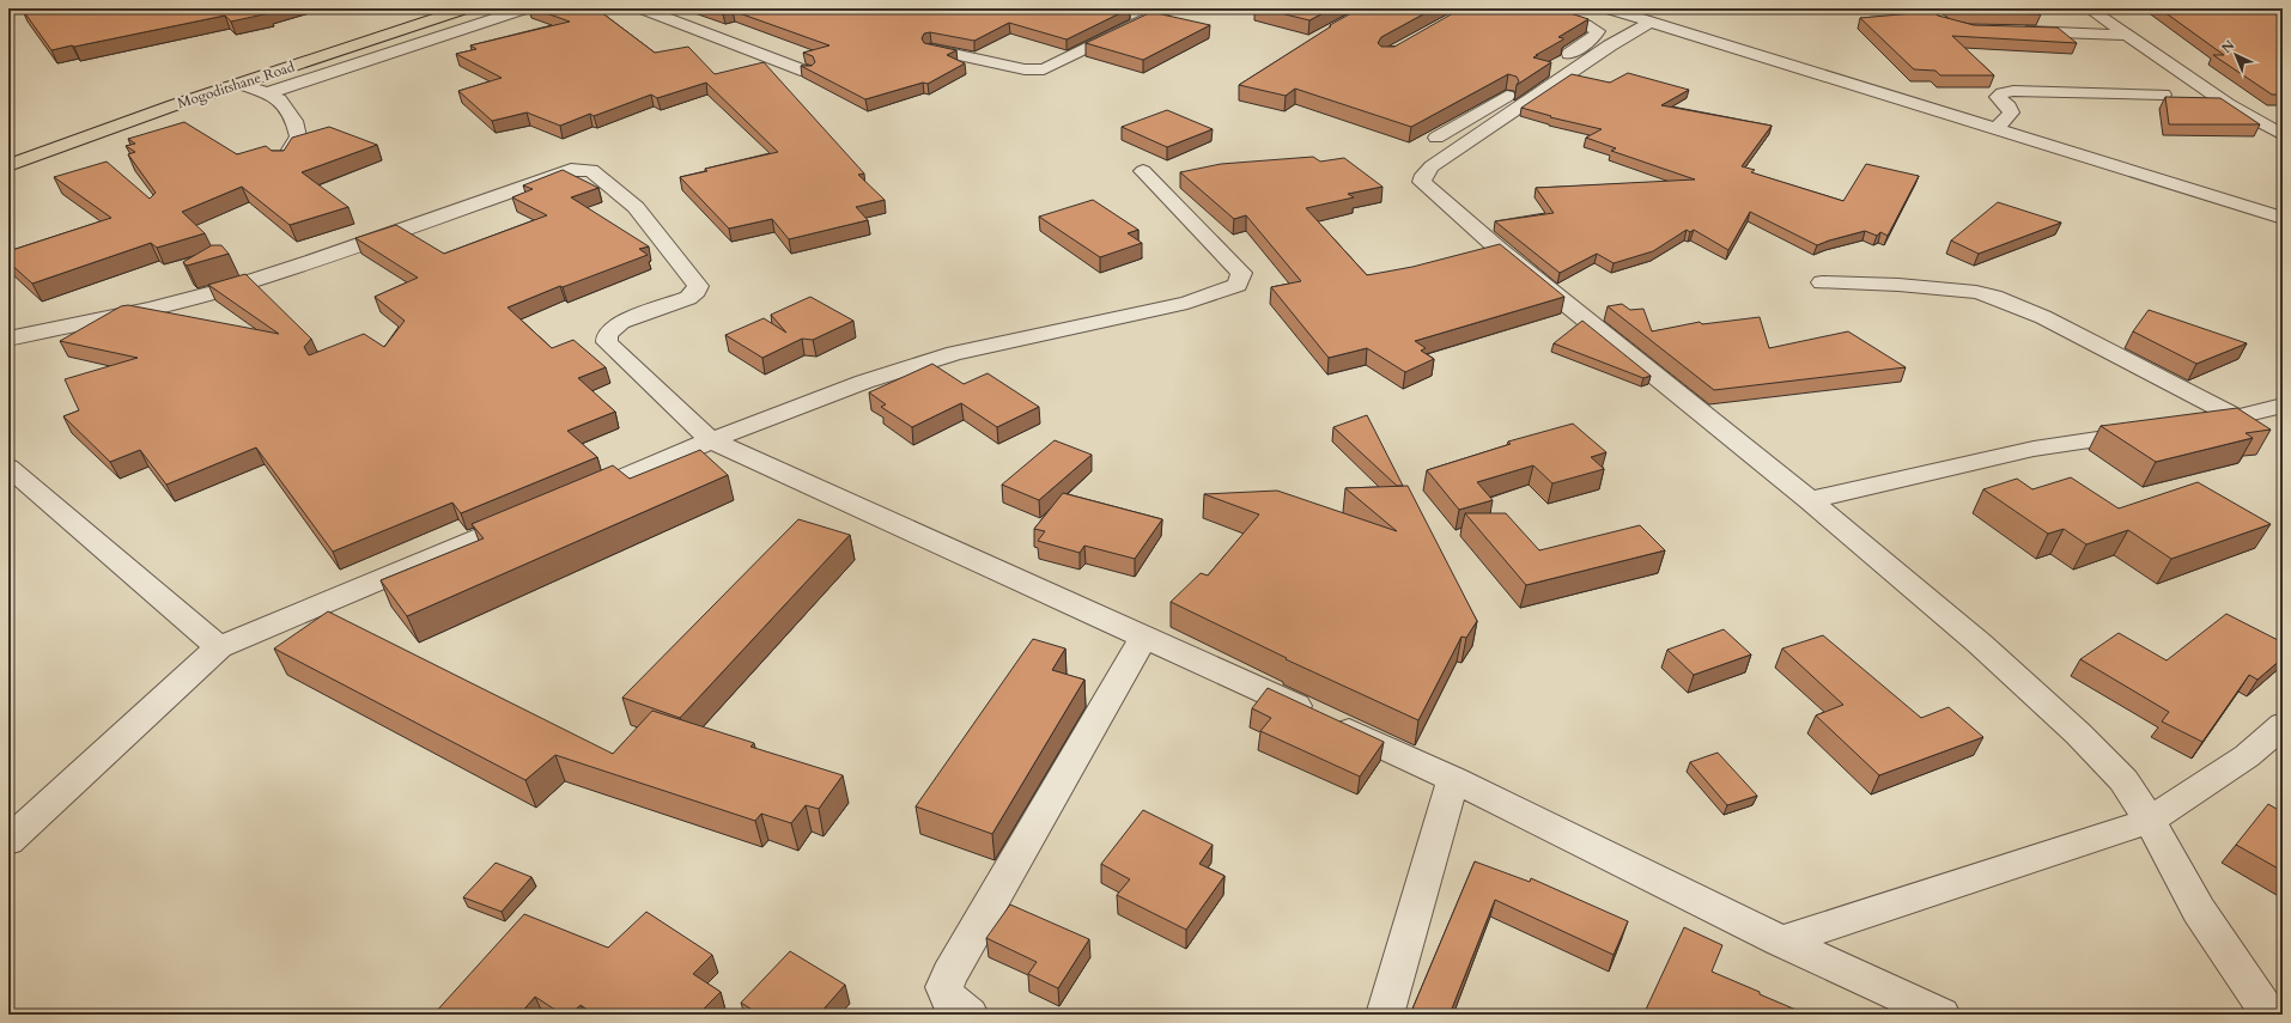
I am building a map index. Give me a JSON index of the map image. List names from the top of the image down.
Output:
{
  "streets": {
    "main road": ["Mogoditshane Road"]
  },
  "north": "top left"
}
